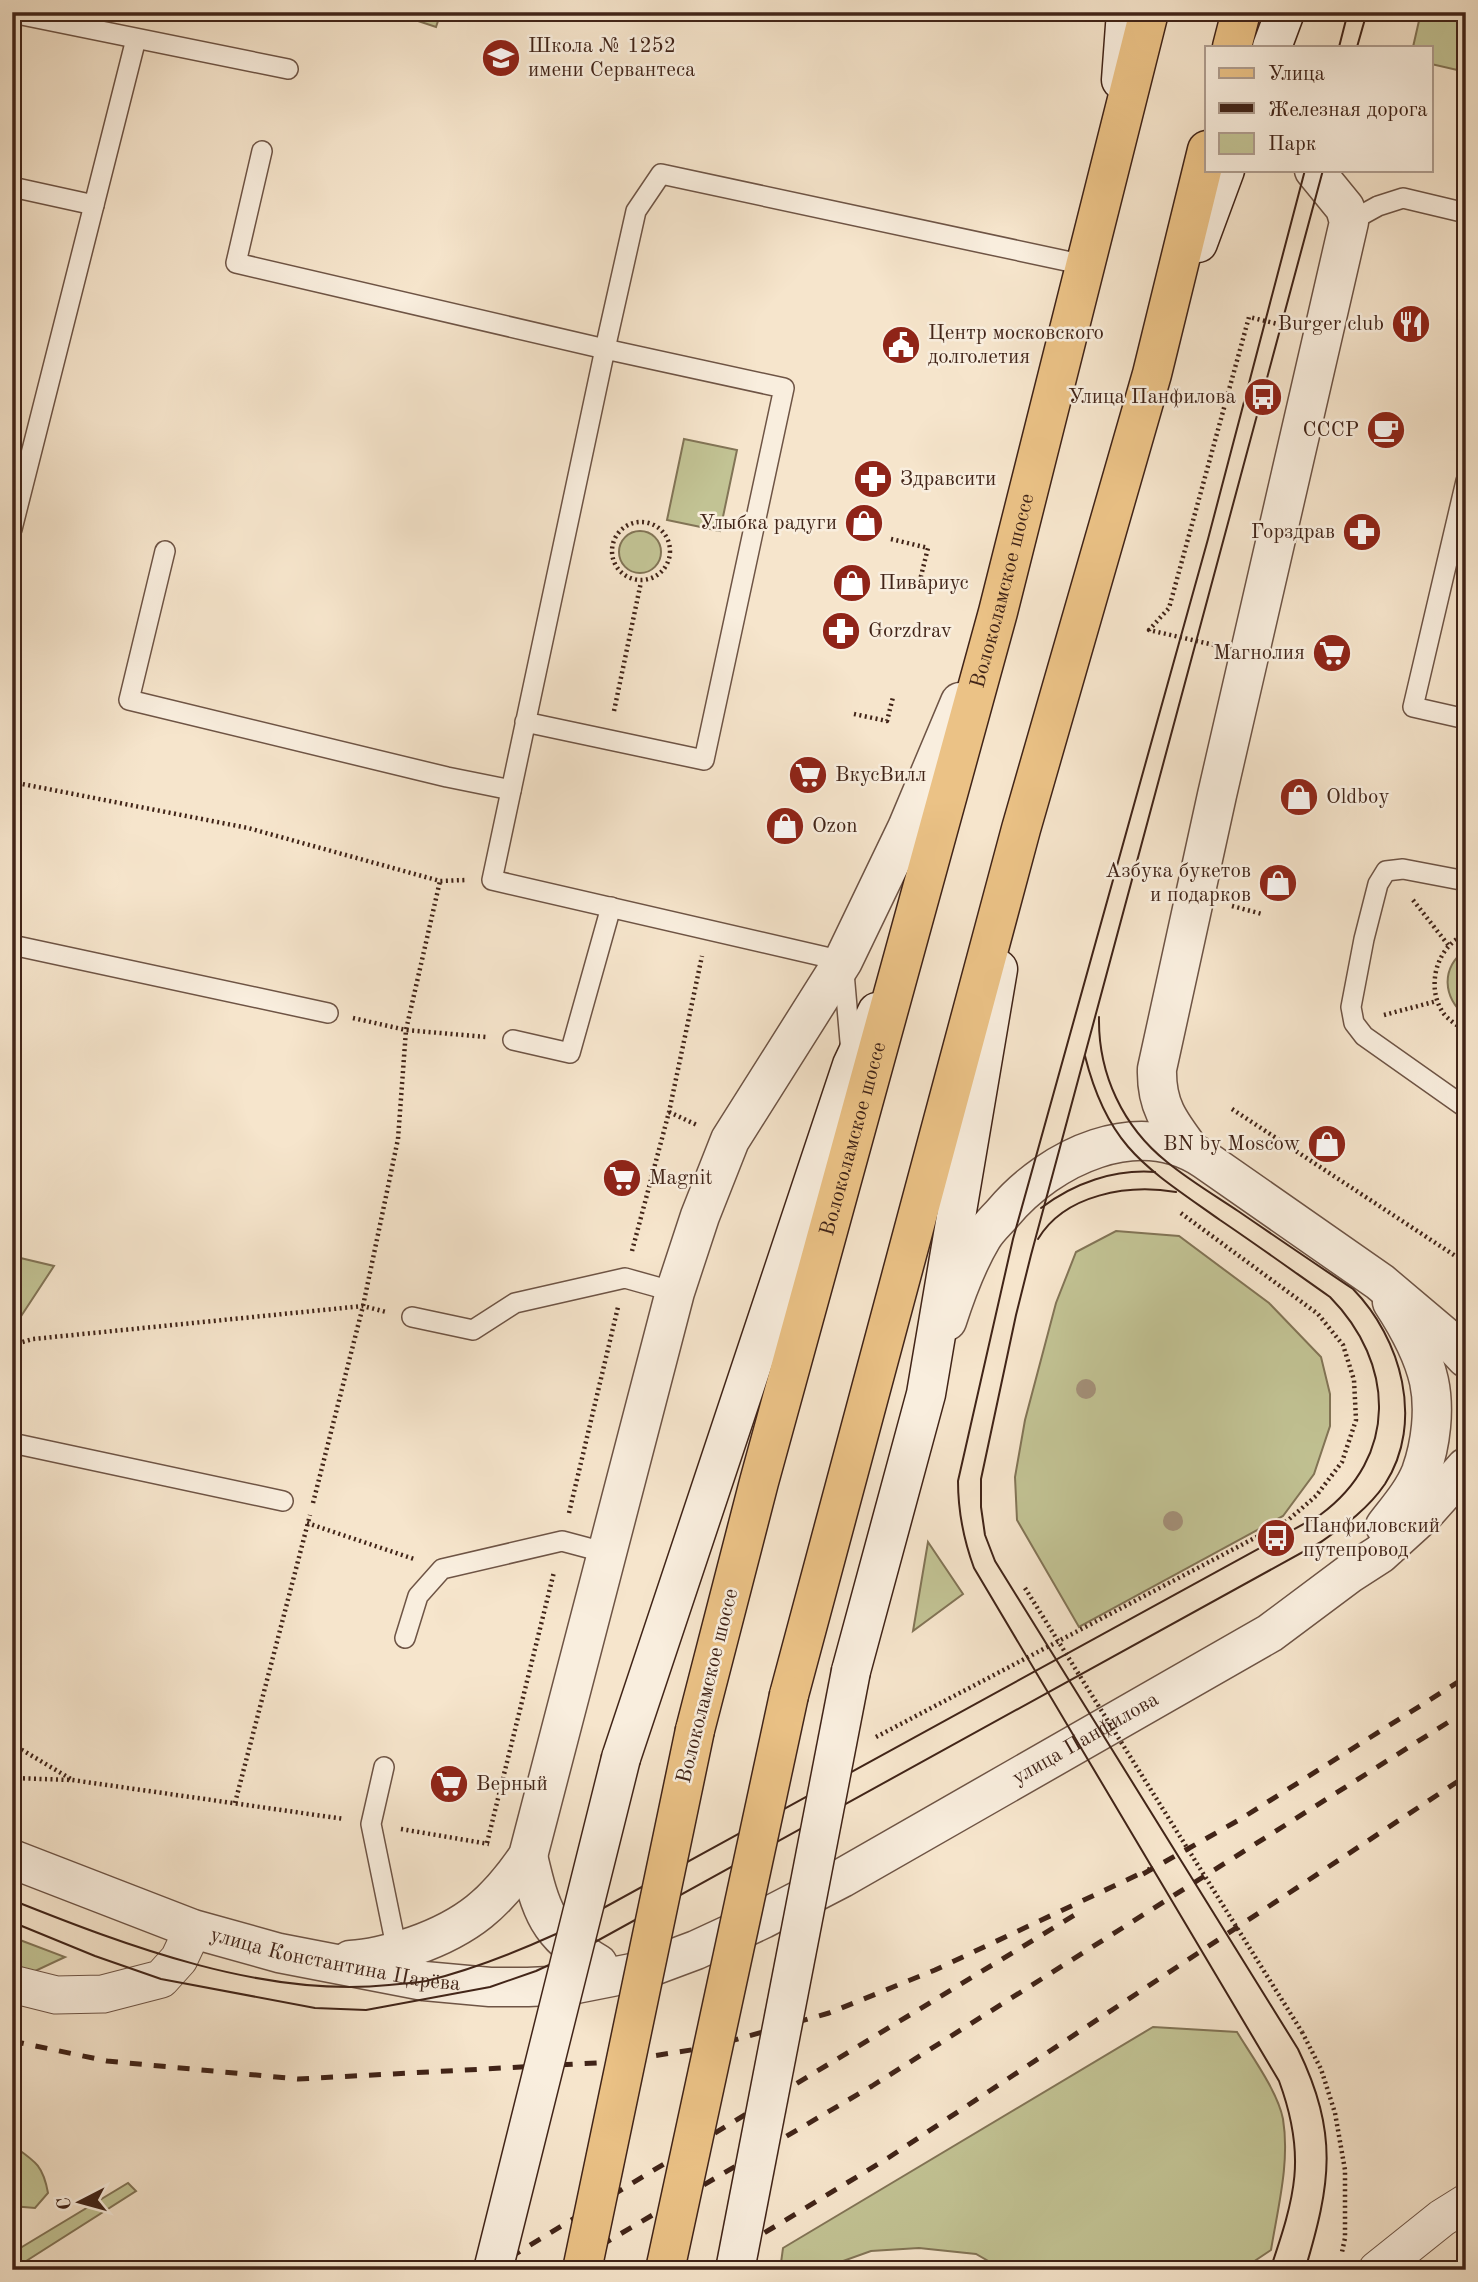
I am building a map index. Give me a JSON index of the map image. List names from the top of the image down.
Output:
{
  "streets": {
    "main road": ["Волоколамское шоссе"],
    "street": ["улица Панфилова", "улица Константина Царёва"]
  },
  "crossings": [
    ["улица Панфилова", "улица Константина Царёва"]
  ],
  "places": {
    "school or university": ["Школа № 1252 имени Сервантеса"],
    "restaurant": ["Burger club"],
    "public building": ["Центр московского долголетия"],
    "bus stop": ["Улица Панфилова", "Панфиловский путепровод"],
    "cafe": ["СССР"],
    "pharmacy": ["Здравсити", "Горздрав", "Gorzdrav"],
    "shop": [
      "Улыбка радуги",
      "Пивариус",
      "Oldboy",
      "Ozon",
      "Азбука букетов и подарков",
      "BN by Moscow"
    ],
    "supermarket": [
      "Магнолия",
      "ВкусВилл",
      "Magnit",
      "Верный"
    ]
  },
  "legend": ["Улица", "Железная дорога", "Парк"],
  "north": "left"
}
